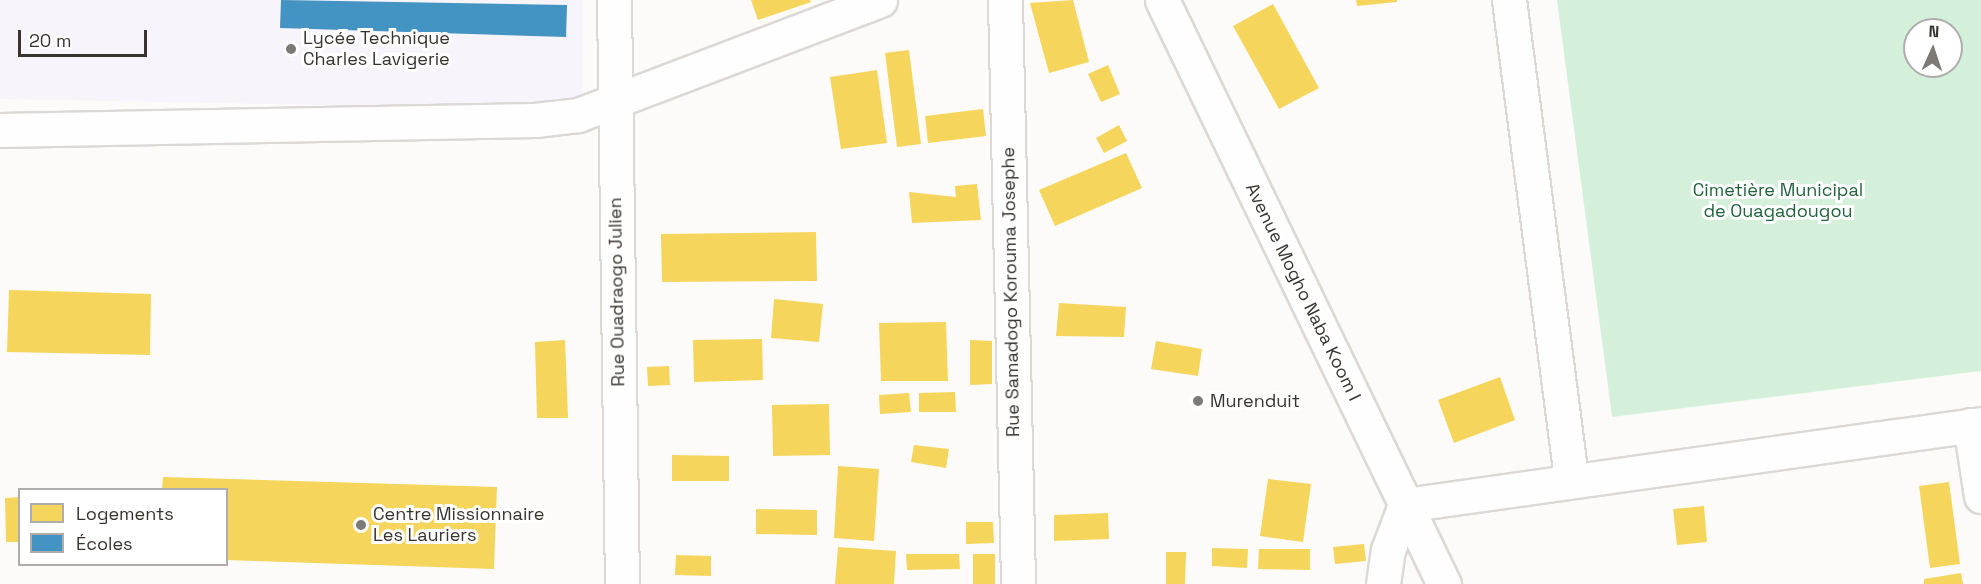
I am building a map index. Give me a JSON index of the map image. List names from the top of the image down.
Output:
{
  "streets": {
    "street": ["Rue Ouadraogo Julien", "Rue Samadogo Korouma Josephe", "Avenue Mogho Naba Koom I"]
  },
  "parks": ["Cimetière Municipal de Ouagadougou"],
  "places": ["Lycée Technique Charles Lavigerie", "Murenduit", "Centre Missionnaire Les Lauriers"],
  "legend": ["Logements", "Écoles"],
  "scale_bar": "20 m",
  "north": "top"
}
